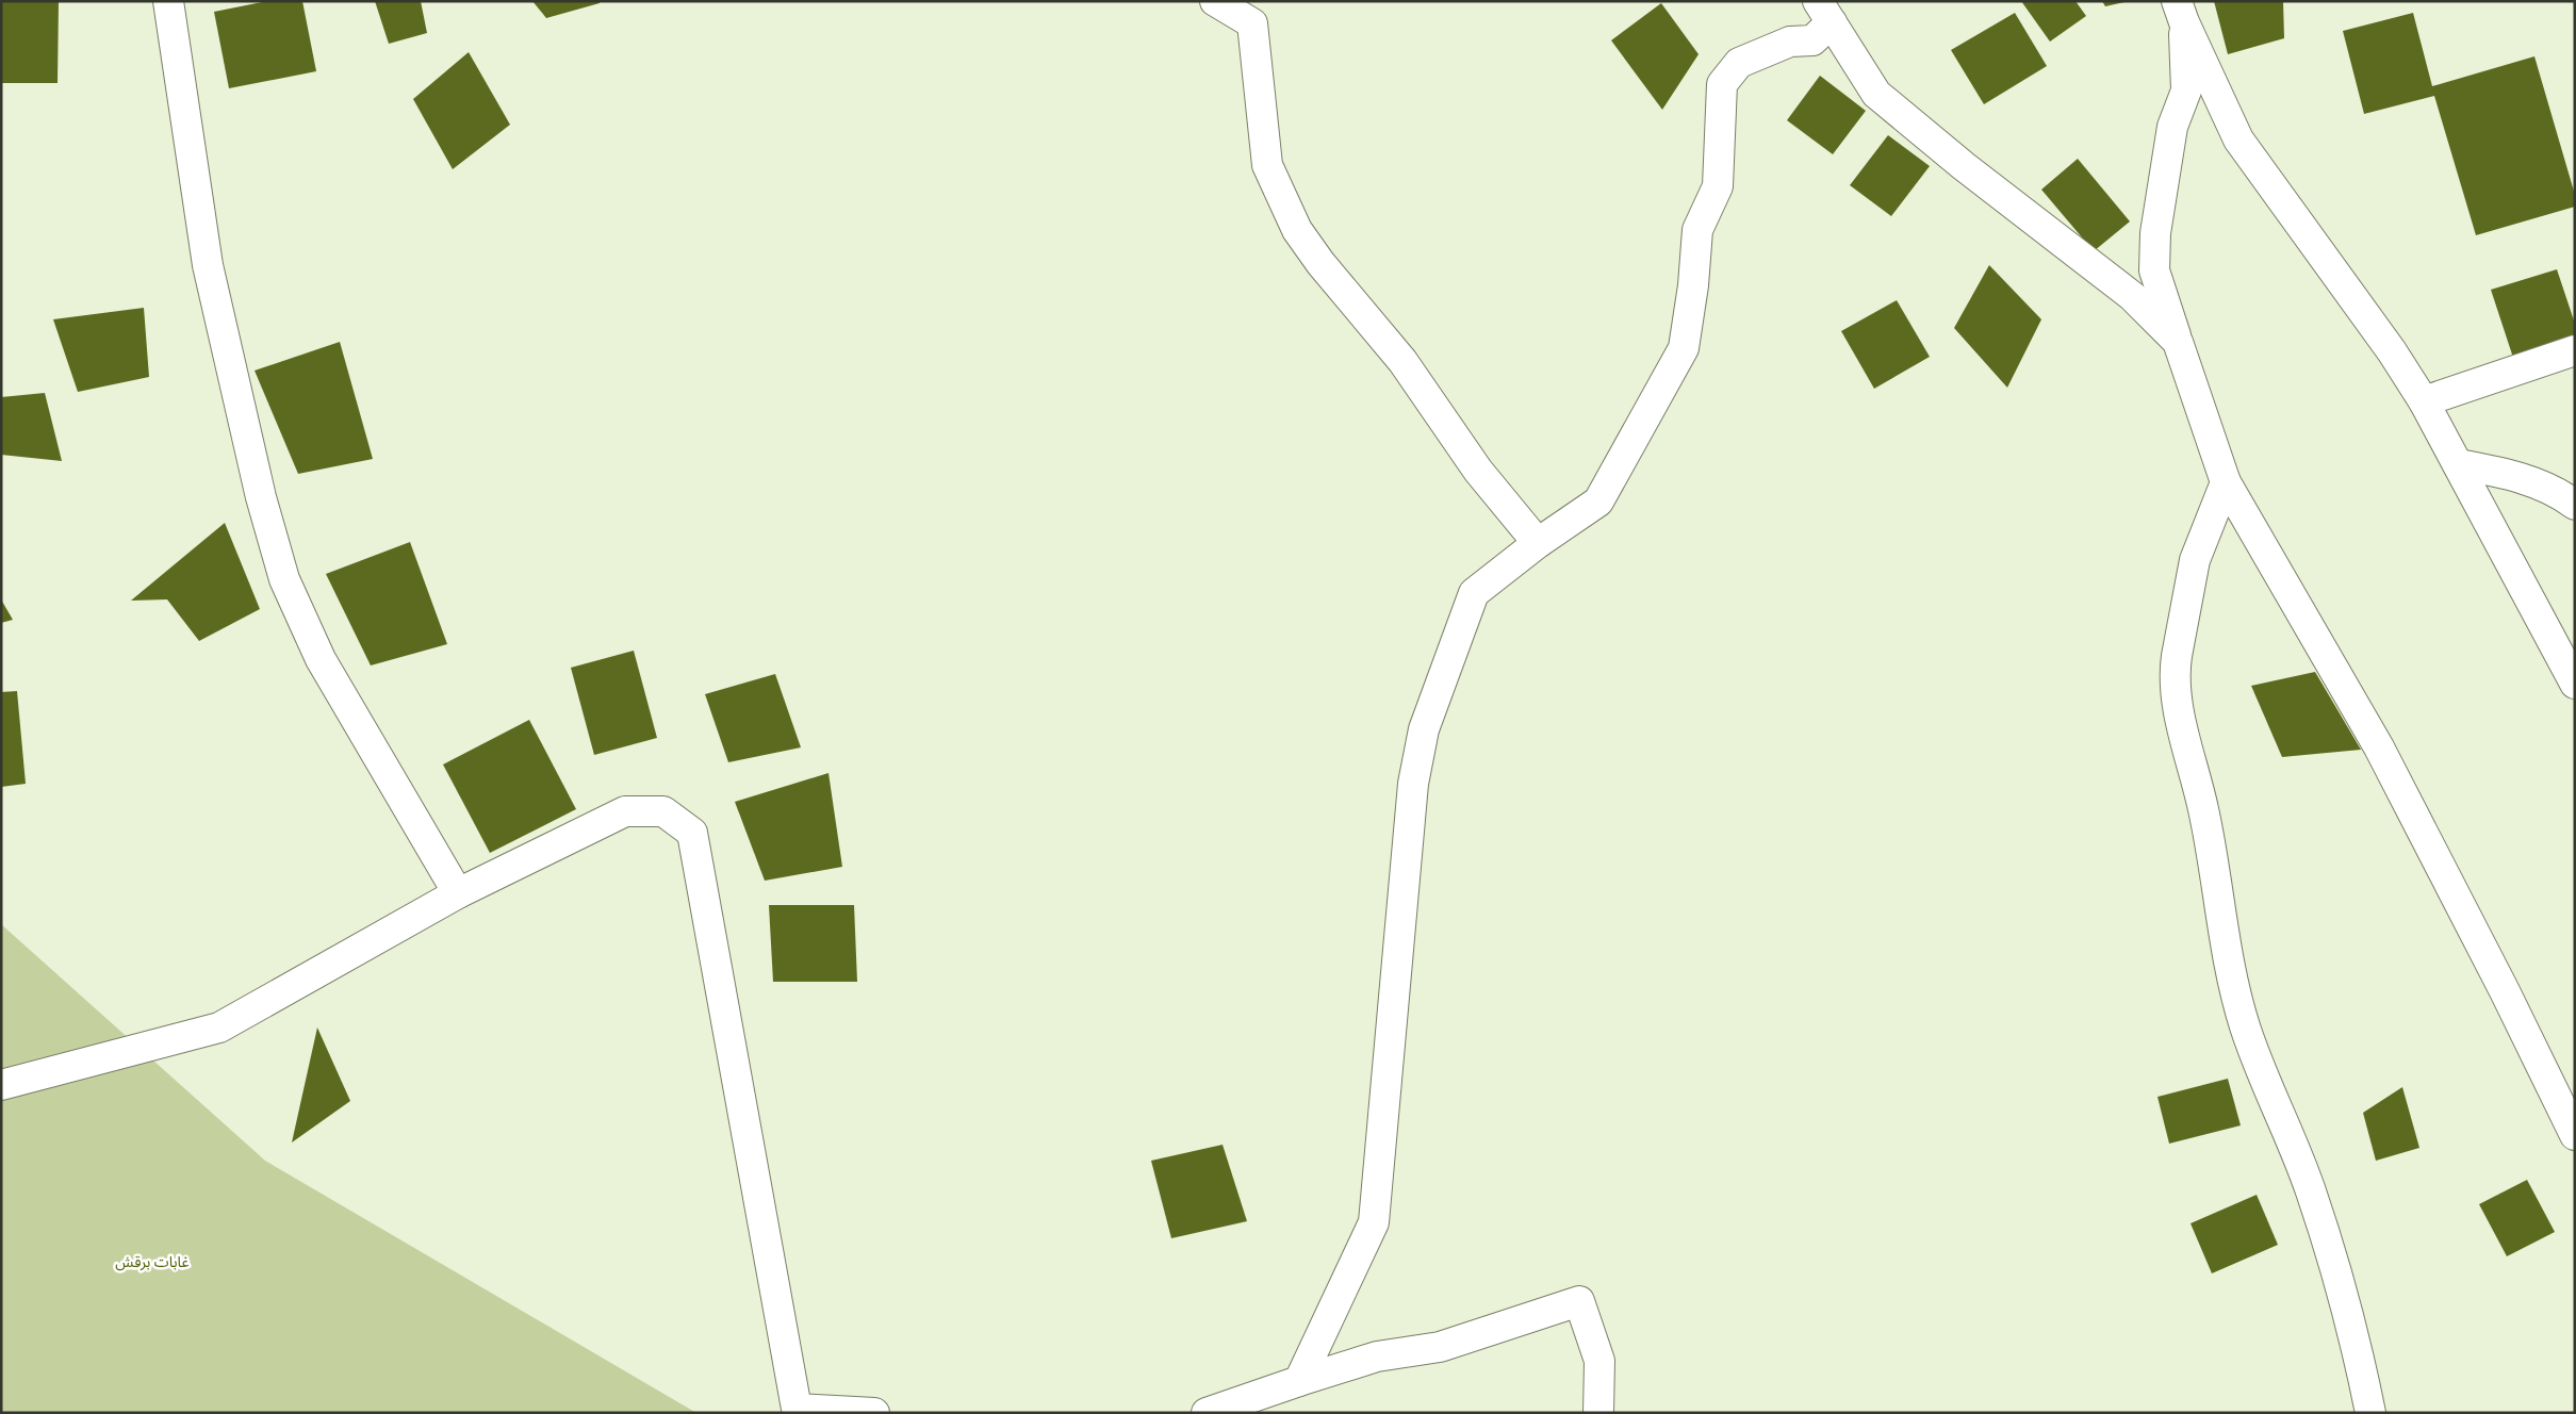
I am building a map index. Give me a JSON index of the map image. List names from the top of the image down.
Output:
{
  "parks": ["غابات برقش"]
}
